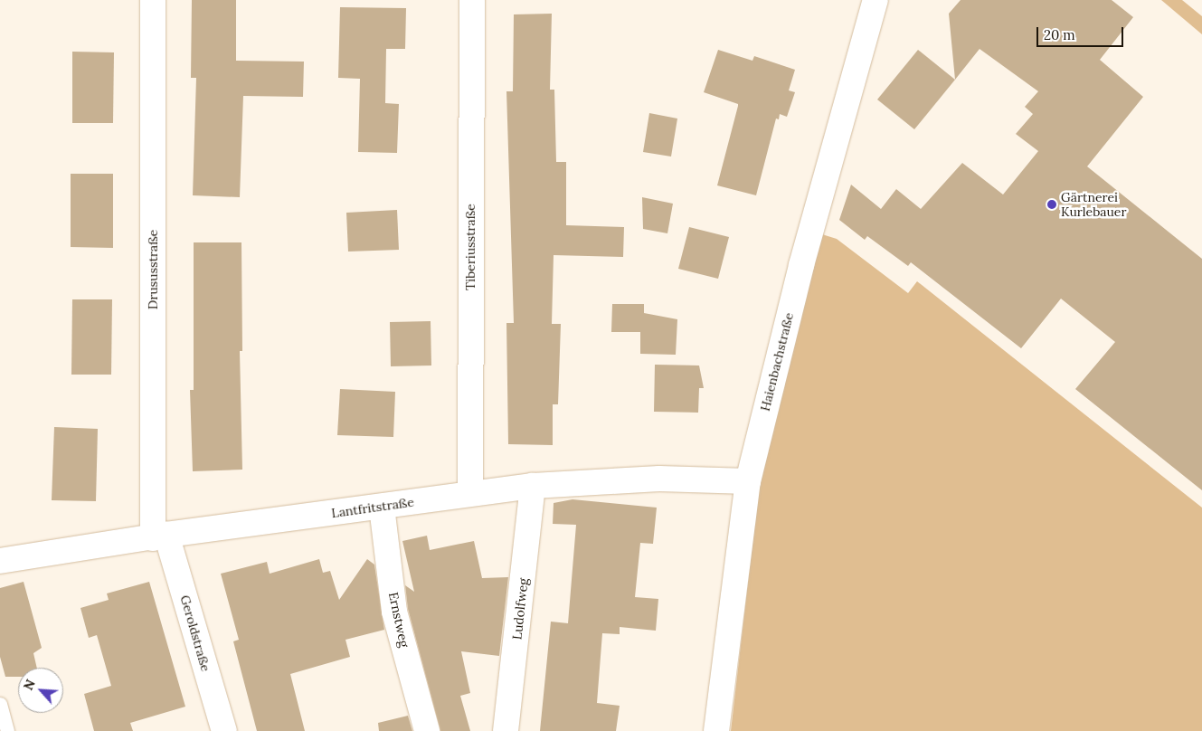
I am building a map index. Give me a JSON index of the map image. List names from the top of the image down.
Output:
{
  "streets": {
    "street": [
      "Tiberiusstraße",
      "Drususstraße",
      "Haienbachstraße",
      "Lantfritstraße",
      "Ludolfweg",
      "Ernstweg",
      "Geroldstraße"
    ]
  },
  "crossings": [
    ["Tiberiusstraße", "Lantfritstraße"],
    ["Drususstraße", "Lantfritstraße"],
    ["Drususstraße", "Geroldstraße"],
    ["Haienbachstraße", "Lantfritstraße"],
    ["Lantfritstraße", "Ludolfweg"],
    ["Lantfritstraße", "Ernstweg"],
    ["Lantfritstraße", "Geroldstraße"]
  ],
  "places": ["Gärtnerei Kurlebauer"],
  "scale_bar": "20 m",
  "north": "top left"
}
